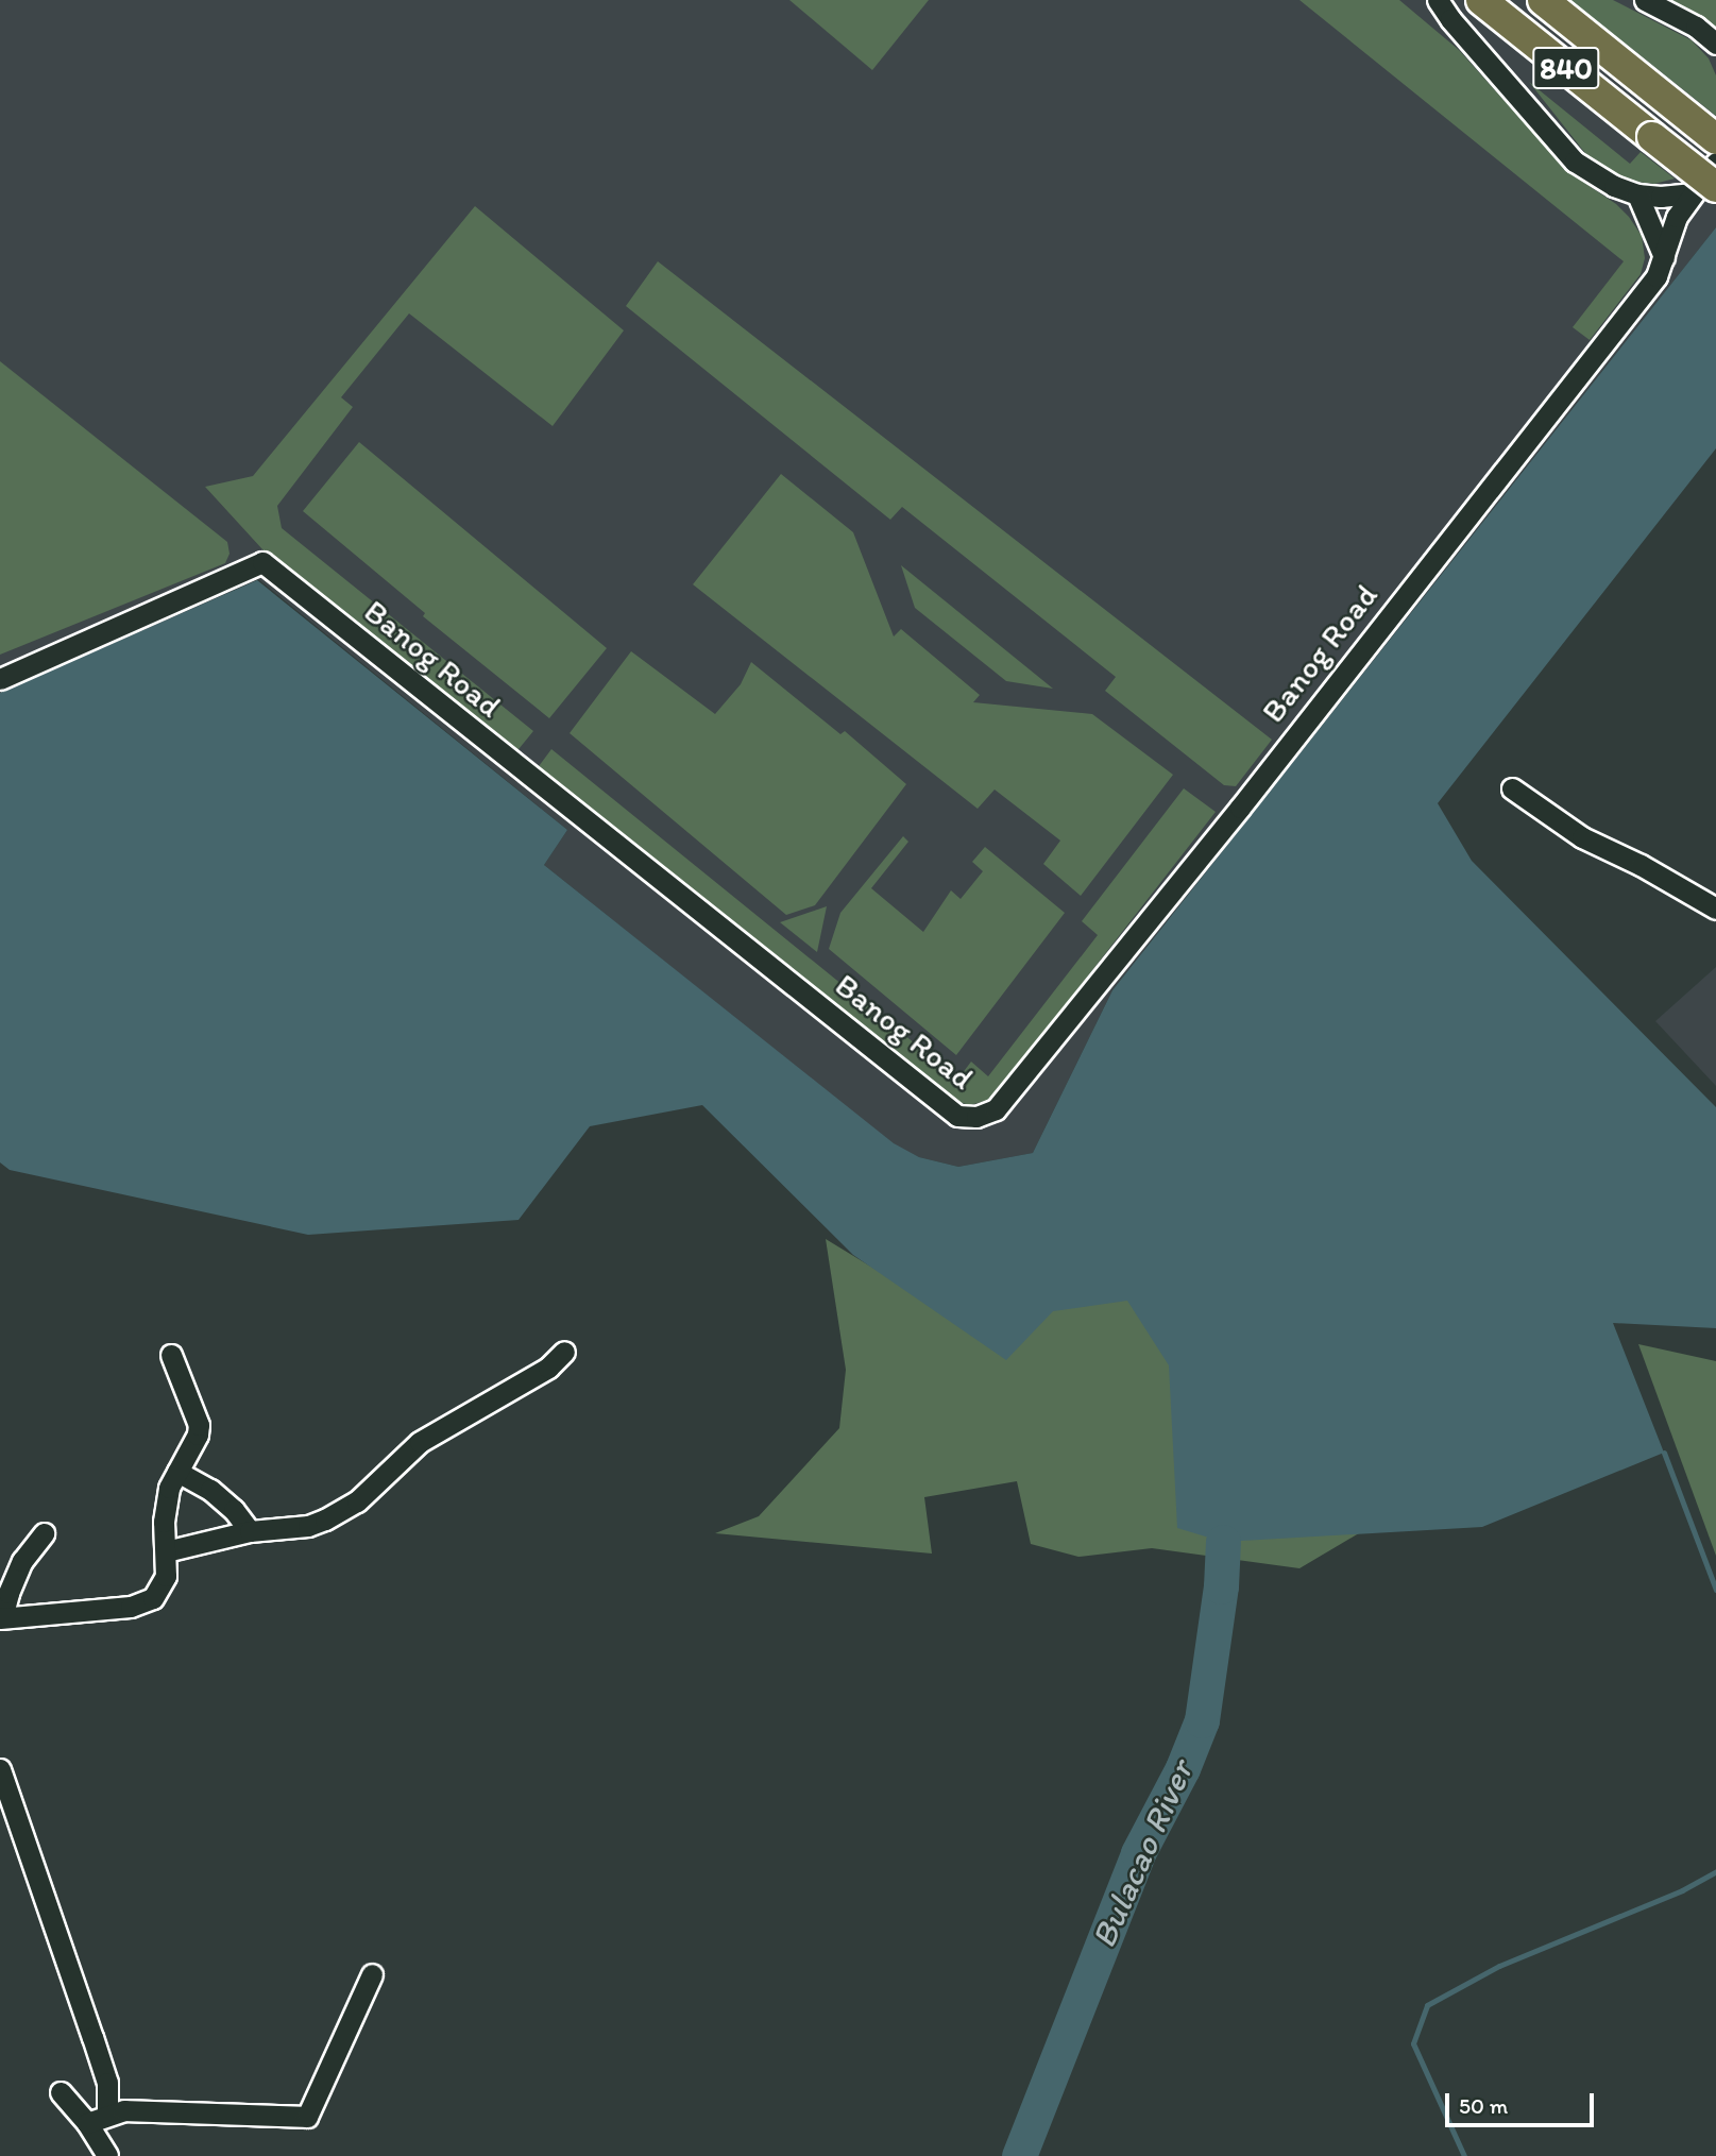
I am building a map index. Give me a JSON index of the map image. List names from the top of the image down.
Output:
{
  "streets": {
    "highway": ["840"],
    "street": ["Banog Road"]
  },
  "crossings": [
    ["840", "Banog Road"]
  ],
  "water": ["Bulacao River"],
  "scale_bar": "50 m"
}
